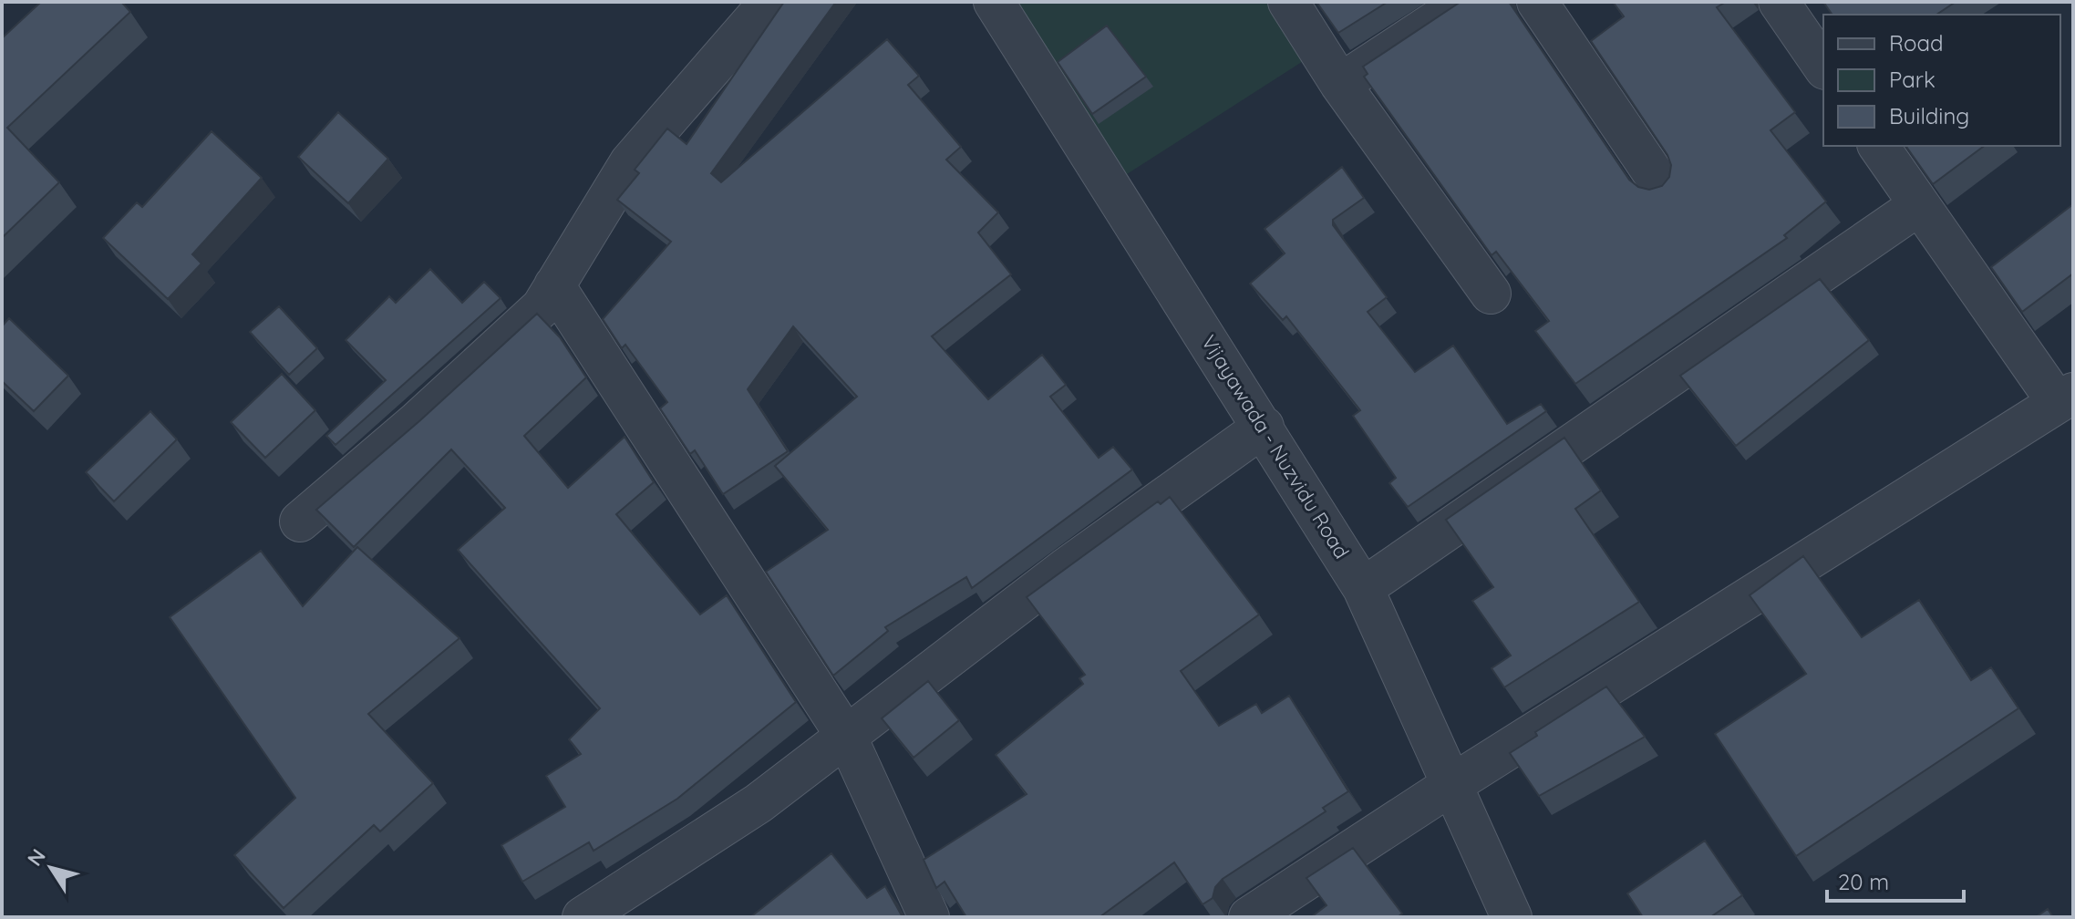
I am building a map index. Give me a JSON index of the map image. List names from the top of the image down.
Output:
{
  "streets": {
    "street": ["Vijayawada - Nuzvidu Road"]
  },
  "legend": ["Road", "Park", "Building"],
  "scale_bar": "20 m",
  "north": "top left"
}
